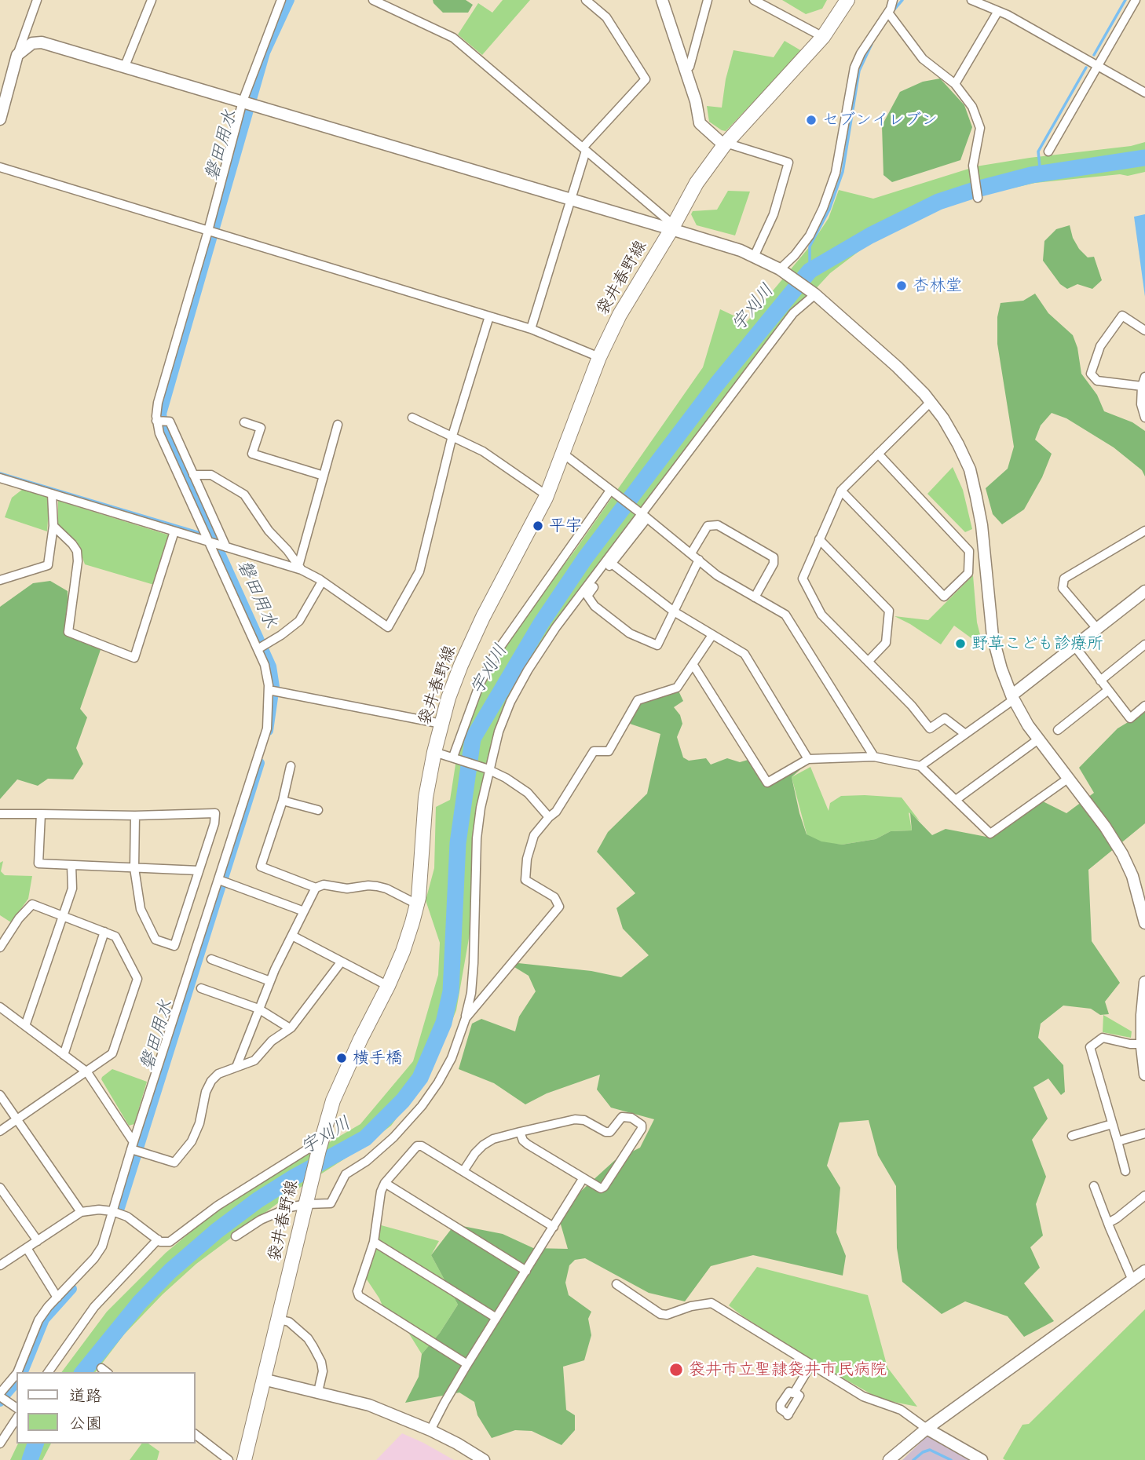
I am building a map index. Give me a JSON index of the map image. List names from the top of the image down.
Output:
{
  "streets": {
    "main road": ["袋井春野線"]
  },
  "water": ["磐田用水", "宇刈川"],
  "places": [
    "セブンイレブン",
    "杏林堂",
    "平宇",
    "野草こども診療所",
    "横手橋",
    "袋井市立聖隷袋井市民病院"
  ],
  "legend": ["道路", "公園"]
}
